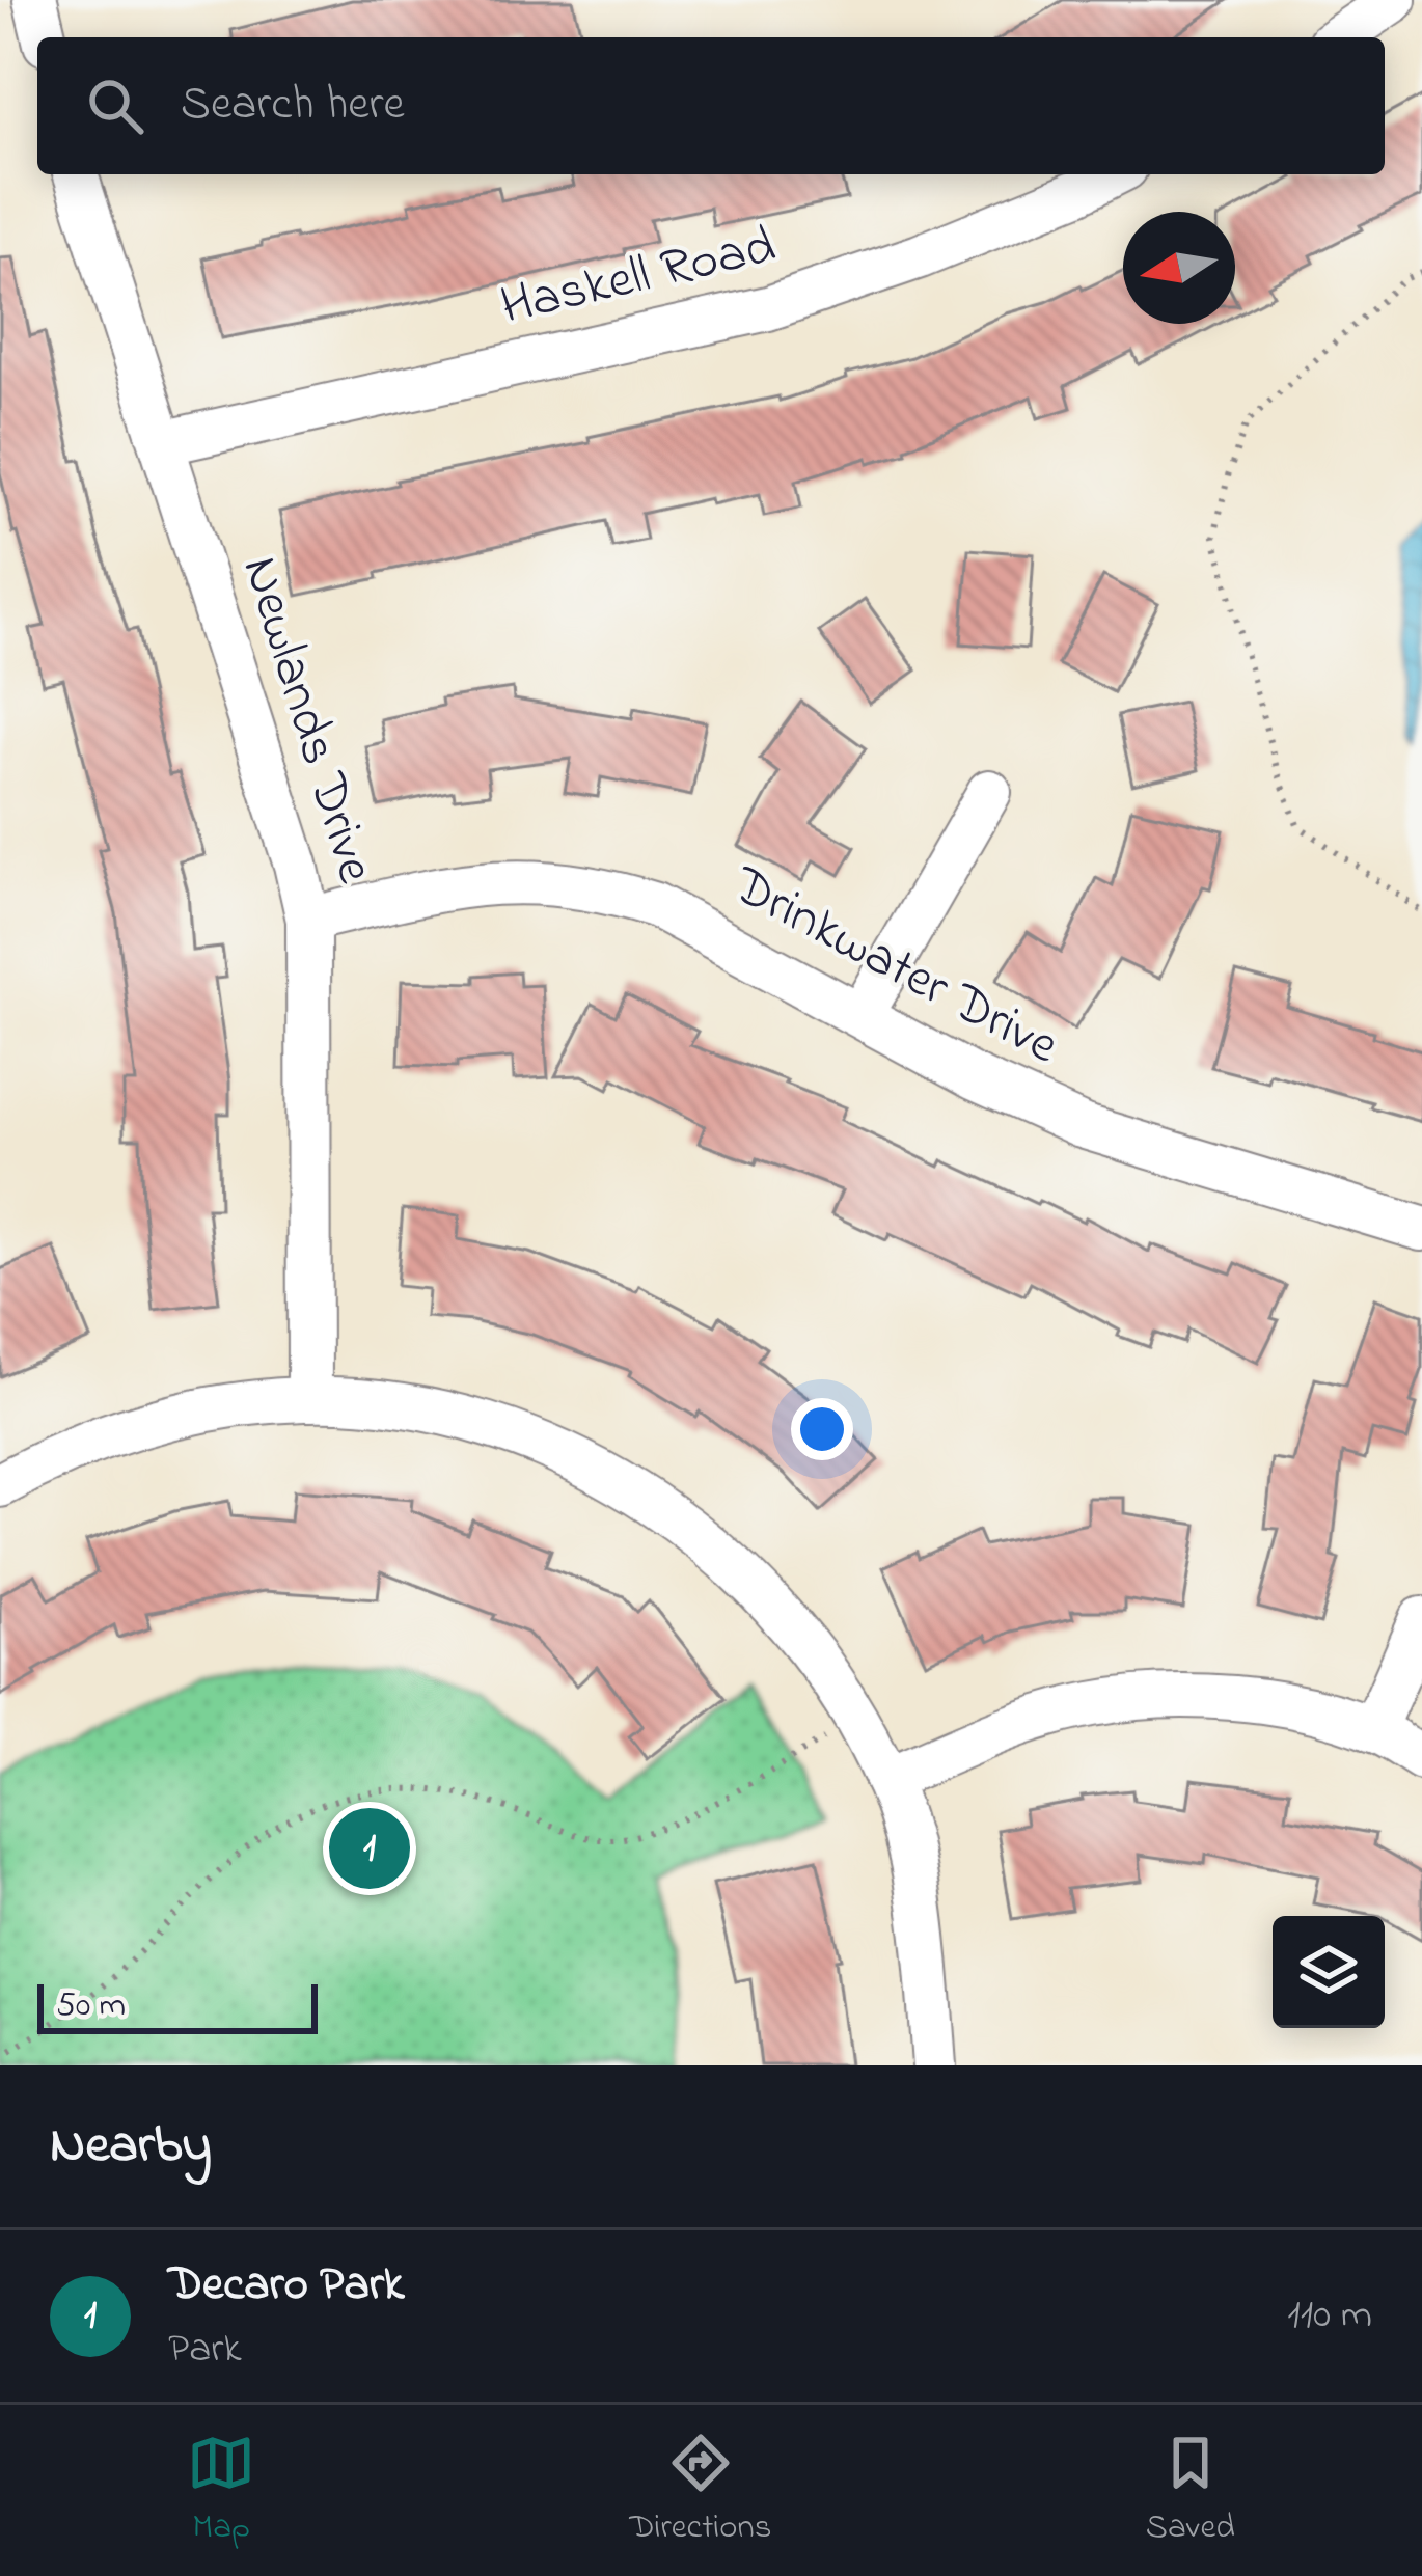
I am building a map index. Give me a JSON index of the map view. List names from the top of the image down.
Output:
{
  "streets": {
    "street": ["Haskell Road", "Newlands Drive", "Drinkwater Drive"]
  },
  "crossings": [
    ["Haskell Road", "Newlands Drive"],
    ["Newlands Drive", "Drinkwater Drive"]
  ],
  "scale_bar": "50 m",
  "north": "left",
  "page": {
    "search": "Search here",
    "pins": "1",
    "scale": "50 m",
    "heading": "Nearby",
    "list": [
      {
        "mark": "1",
        "name": "Decaro Park",
        "note": "Park",
        "value": "110 m"
      }
    ],
    "nav": ["Map", "Directions", "Saved"]
  }
}
